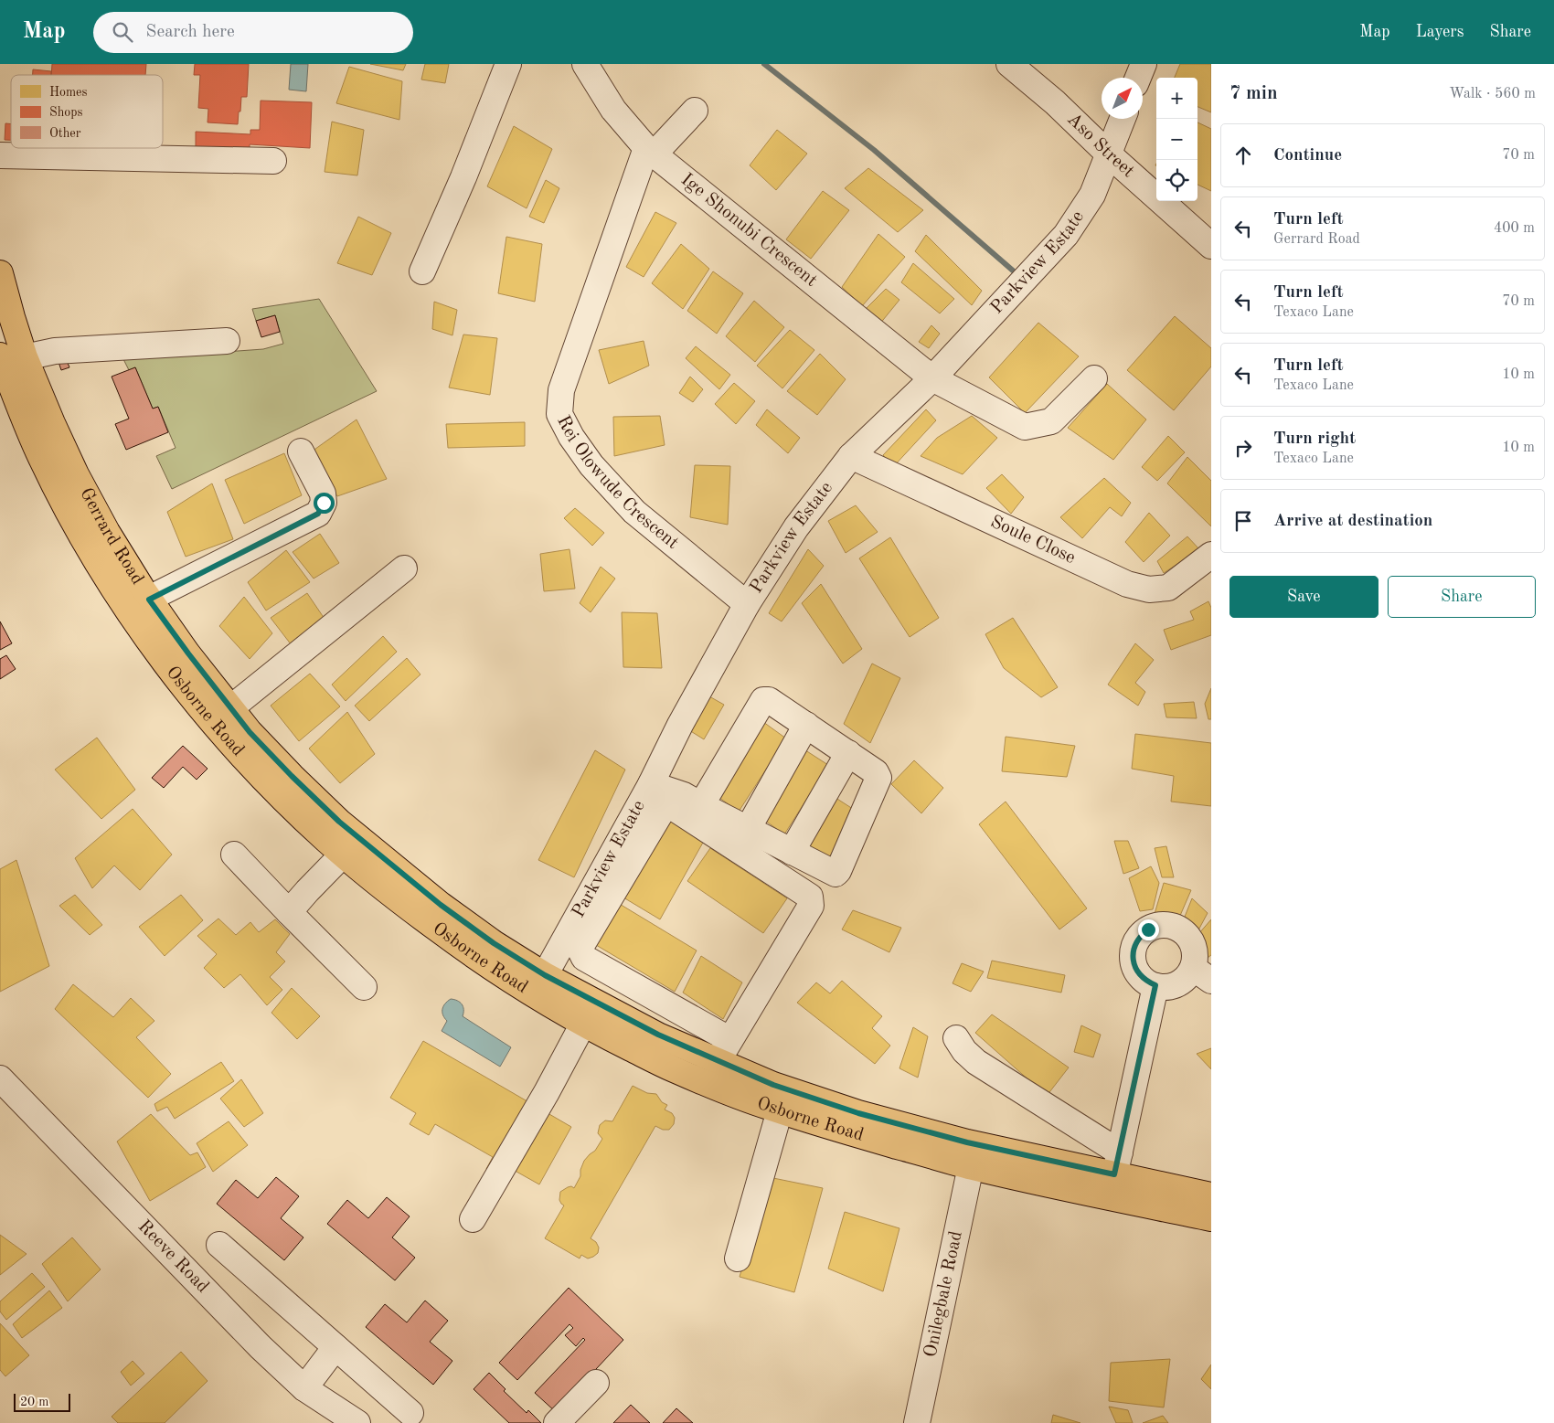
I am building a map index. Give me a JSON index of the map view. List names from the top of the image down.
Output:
{
  "streets": {
    "main road": ["Gerrard Road", "Osborne Road"],
    "street": [
      "Aso Street",
      "Ige Shonubi Crescent",
      "Parkview Estate",
      "Rei Olowude Crescent",
      "Soule Close",
      "Reeve Road",
      "Onilegbale Road"
    ]
  },
  "crossings": [
    ["Aso Street", "Parkview Estate"],
    ["Ige Shonubi Crescent", "Parkview Estate"],
    ["Ige Shonubi Crescent", "Rei Olowude Crescent"],
    ["Parkview Estate", "Rei Olowude Crescent"],
    ["Parkview Estate", "Gerrard Road"],
    ["Parkview Estate", "Soule Close"],
    ["Osborne Road", "Onilegbale Road"]
  ],
  "legend": ["Homes", "Shops", "Other"],
  "scale_bar": "20 m",
  "north": "top right",
  "page": {
    "header": "Map",
    "search": "Search here",
    "nav": ["Map", "Layers", "Share"],
    "heading": ["7 min", "Walk · 560 m"],
    "map_buttons": ["+", "−"],
    "list": [
      ["Continue", "70 m"],
      ["Turn left", "Gerrard Road", "400 m"],
      ["Turn left", "Texaco Lane", "70 m"],
      ["Turn left", "Texaco Lane", "10 m"],
      ["Turn right", "Texaco Lane", "10 m"],
      "Arrive at destination"
    ],
    "buttons": ["Save", "Share"],
    "scale": "20 m"
  }
}
